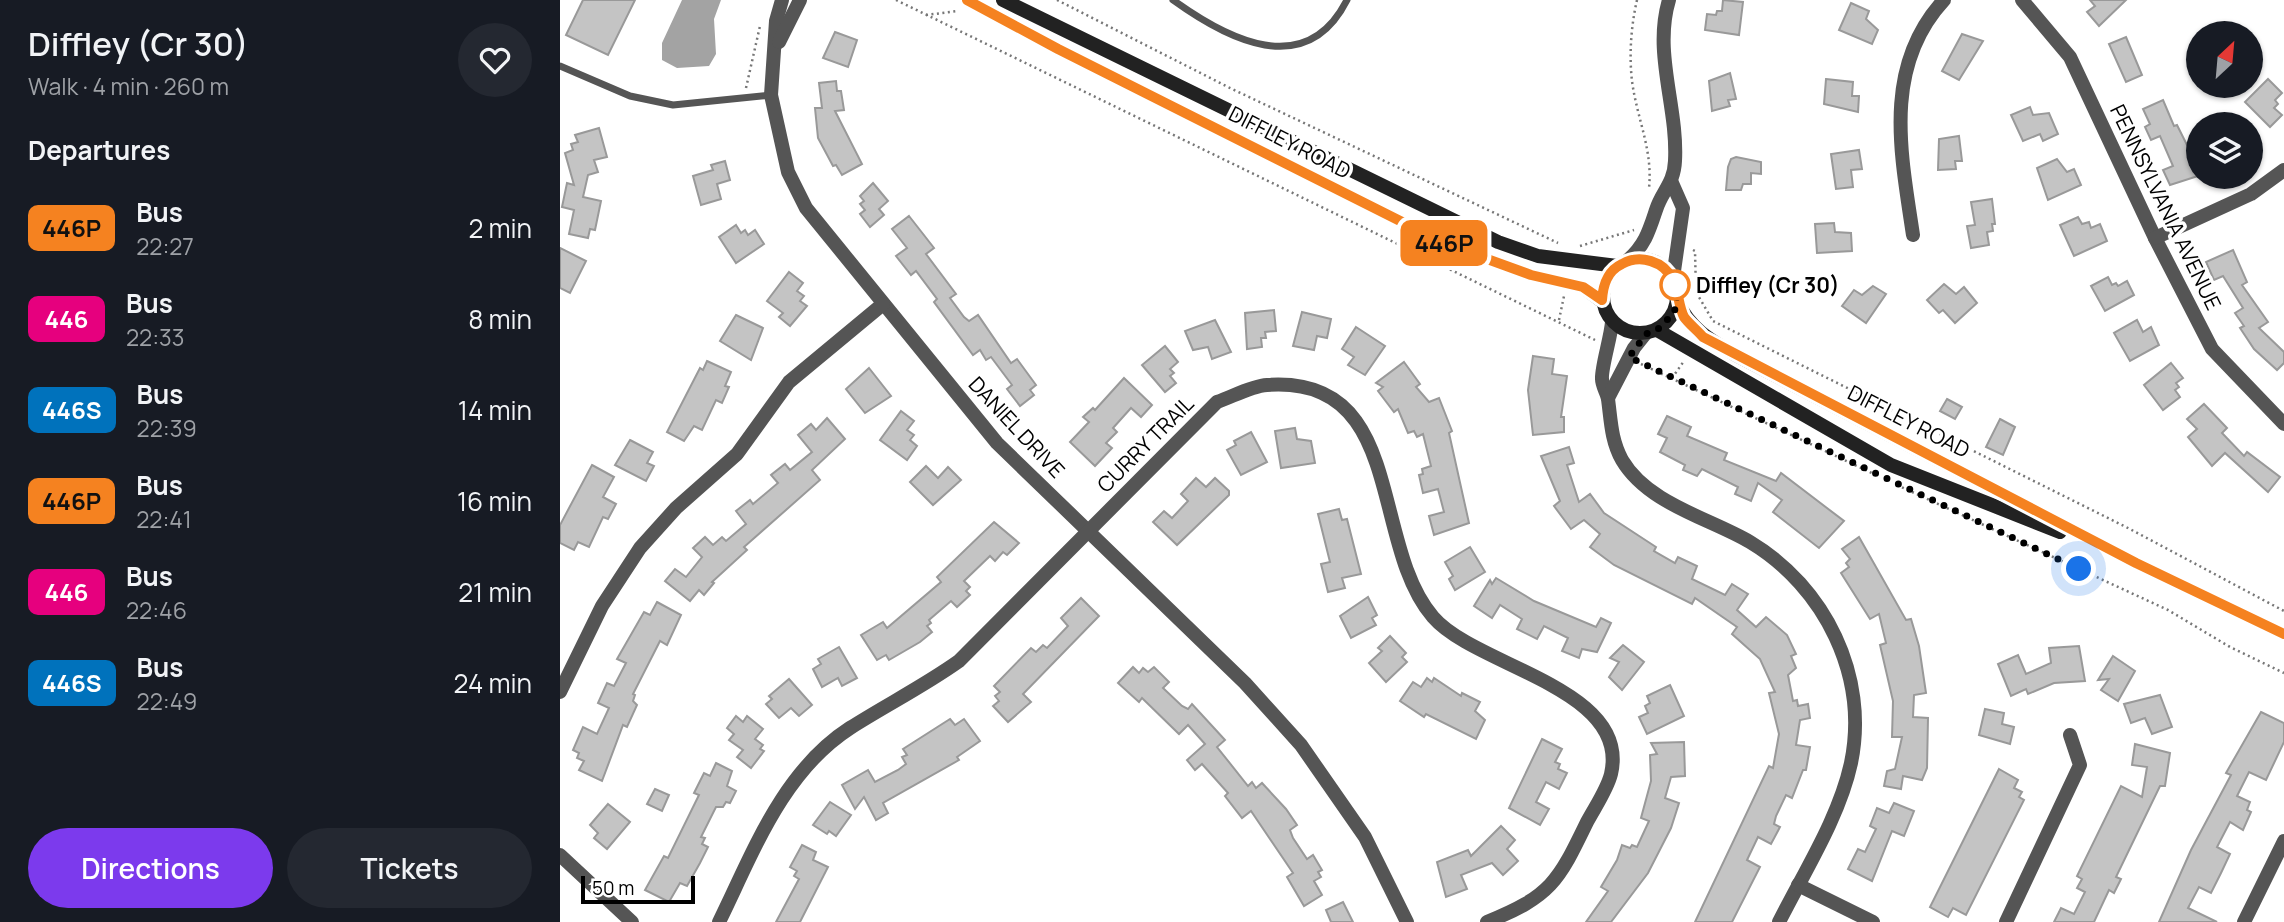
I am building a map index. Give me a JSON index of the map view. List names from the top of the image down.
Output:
{
  "streets": {
    "main road": ["DIFFLEY ROAD"],
    "street": ["PENNSYLVANIA AVENUE", "DANIEL DRIVE", "CURRY TRAIL"]
  },
  "crossings": [
    ["DANIEL DRIVE", "CURRY TRAIL"]
  ],
  "places": ["Diffley (Cr 30)"],
  "lines": ["bus line 446P"],
  "scale_bar": "50 m",
  "north": "top right",
  "page": {
    "heading": [
      ["Diffley (Cr 30)", "Walk · 4 min · 260 m"],
      "Departures"
    ],
    "on_map": "446P",
    "list": [
      {
        "mark": "446P",
        "name": "Bus",
        "note": "22:27",
        "value": "2 min"
      },
      {
        "mark": "446",
        "name": "Bus",
        "note": "22:33",
        "value": "8 min"
      },
      {
        "mark": "446S",
        "name": "Bus",
        "note": "22:39",
        "value": "14 min"
      },
      {
        "mark": "446P",
        "name": "Bus",
        "note": "22:41",
        "value": "16 min"
      },
      {
        "mark": "446",
        "name": "Bus",
        "note": "22:46",
        "value": "21 min"
      },
      {
        "mark": "446S",
        "name": "Bus",
        "note": "22:49",
        "value": "24 min"
      }
    ],
    "buttons": ["Directions", "Tickets"],
    "scale": "50 m"
  }
}
